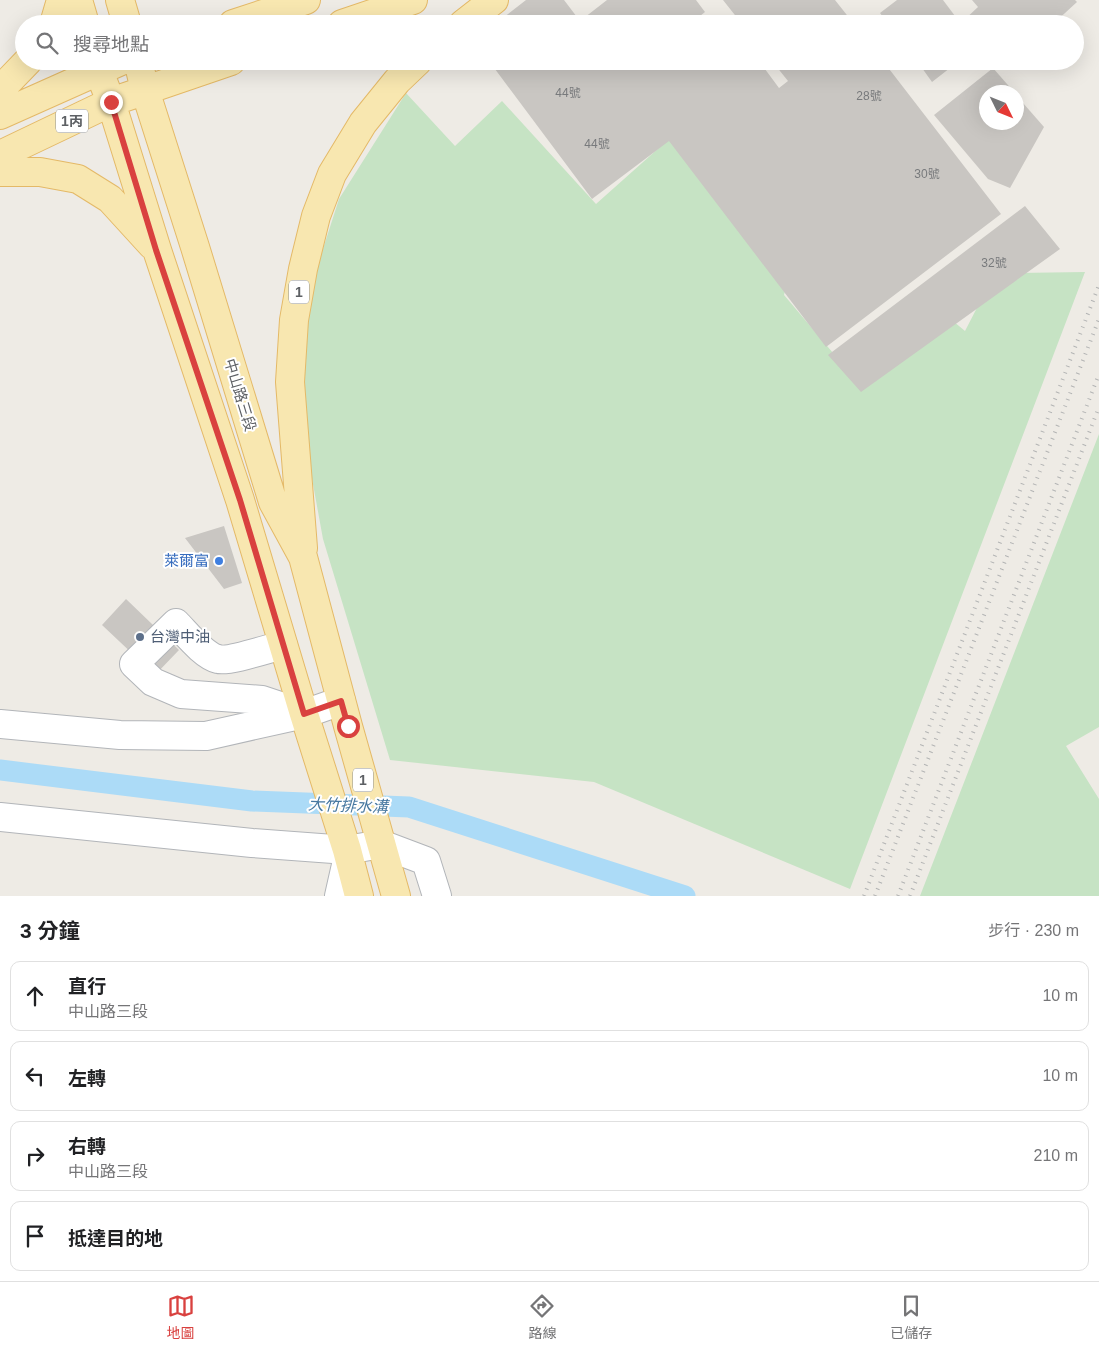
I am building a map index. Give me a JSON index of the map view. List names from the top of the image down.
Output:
{
  "streets": {
    "main road": ["1丙", "1", "中山路三段"]
  },
  "crossings": [
    ["1丙", "中山路三段"],
    ["1", "中山路三段"]
  ],
  "water": ["大竹排水溝"],
  "places": ["萊爾富", "台灣中油"],
  "house_numbers": [
    "44號",
    "28號",
    "44號",
    "30號",
    "32號"
  ],
  "north": "bottom right",
  "page": {
    "search": "搜尋地點",
    "heading": ["3 分鐘", "步行 · 230 m"],
    "list": [
      ["直行", "中山路三段", "10 m"],
      ["左轉", "10 m"],
      ["右轉", "中山路三段", "210 m"],
      "抵達目的地"
    ],
    "nav": ["地圖", "路線", "已儲存"]
  }
}
